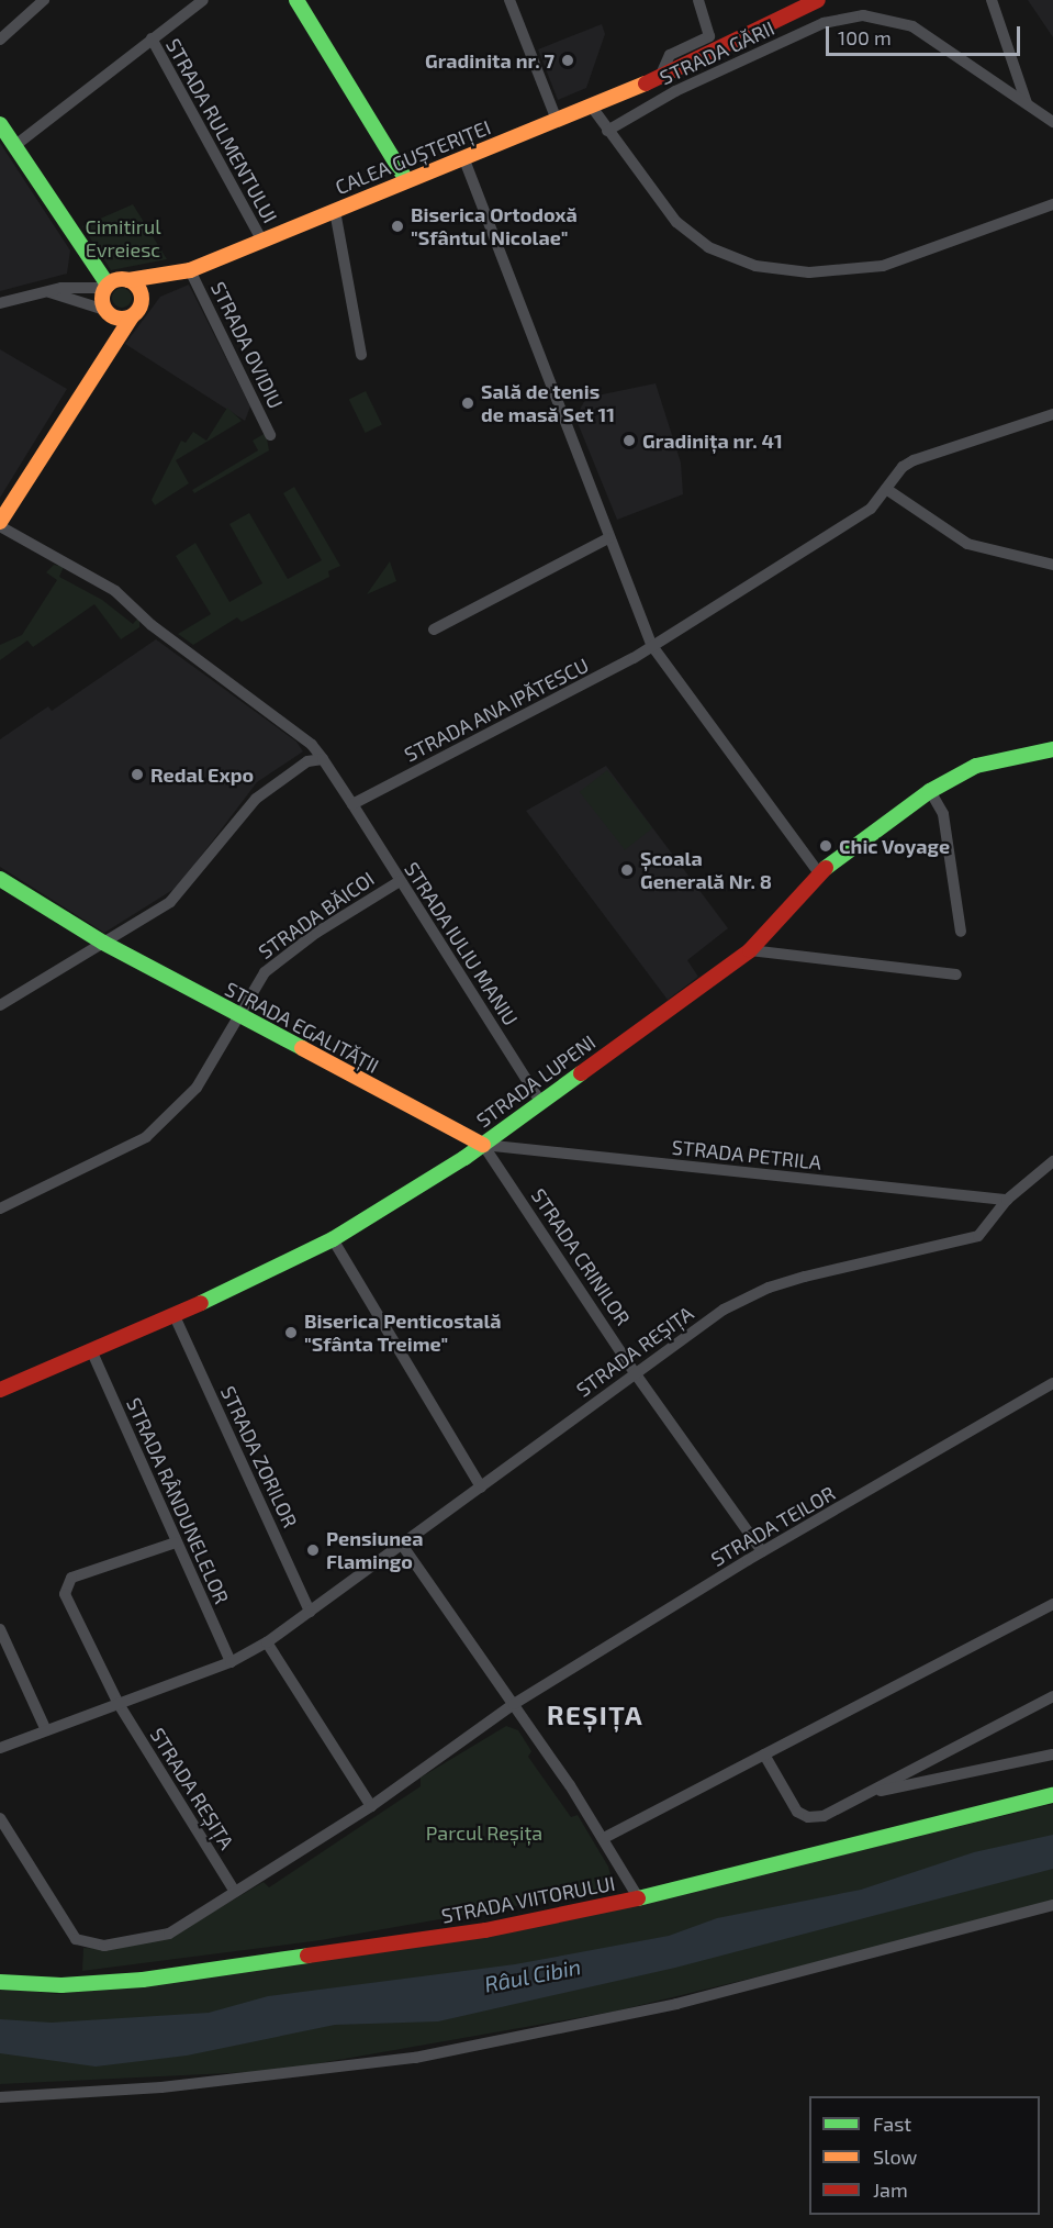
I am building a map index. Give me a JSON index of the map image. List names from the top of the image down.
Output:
{
  "streets": {
    "street": [
      "STRADA GĂRII",
      "STRADA RULMENTULUI",
      "CALEA GUȘTERIȚEI",
      "STRADA OVIDIU",
      "STRADA ANA IPĂTESCU",
      "STRADA BĂICOI",
      "STRADA IULIU MANIU",
      "STRADA EGALITĂȚII",
      "STRADA LUPENI",
      "STRADA PETRILA",
      "STRADA CRINILOR",
      "STRADA REȘIȚA",
      "STRADA ZORILOR",
      "STRADA RÂNDUNELELOR",
      "STRADA TEILOR",
      "STRADA VIITORULUI"
    ]
  },
  "crossings": [
    ["STRADA RULMENTULUI", "CALEA GUȘTERIȚEI"],
    ["CALEA GUȘTERIȚEI", "STRADA OVIDIU"],
    ["STRADA ANA IPĂTESCU", "STRADA IULIU MANIU"],
    ["STRADA BĂICOI", "STRADA IULIU MANIU"],
    ["STRADA BĂICOI", "STRADA EGALITĂȚII"],
    ["STRADA IULIU MANIU", "STRADA LUPENI"],
    ["STRADA EGALITĂȚII", "STRADA LUPENI"],
    ["STRADA EGALITĂȚII", "STRADA PETRILA"],
    ["STRADA EGALITĂȚII", "STRADA CRINILOR"],
    ["STRADA LUPENI", "STRADA PETRILA"],
    ["STRADA LUPENI", "STRADA CRINILOR"],
    ["STRADA LUPENI", "STRADA ZORILOR"],
    ["STRADA LUPENI", "STRADA RÂNDUNELELOR"],
    ["STRADA PETRILA", "STRADA CRINILOR"],
    ["STRADA PETRILA", "STRADA REȘIȚA"],
    ["STRADA CRINILOR", "STRADA REȘIȚA"],
    ["STRADA CRINILOR", "STRADA TEILOR"],
    ["STRADA REȘIȚA", "STRADA ZORILOR"],
    ["STRADA REȘIȚA", "STRADA RÂNDUNELELOR"]
  ],
  "districts": ["REȘIȚA"],
  "water": ["Râul Cibin"],
  "parks": ["Cimitirul Evreiesc", "Parcul Reșița"],
  "places": [
    "Gradinita nr. 7",
    "Biserica Ortodoxă \"Sfântul Nicolae\"",
    "Sală de tenis de masă Set 11",
    "Gradinița nr. 41",
    "Redal Expo",
    "Chic Voyage",
    "Școala Generală Nr. 8",
    "Biserica Penticostală \"Sfânta Treime\"",
    "Pensiunea Flamingo"
  ],
  "legend": ["Fast", "Slow", "Jam"],
  "scale_bar": "100 m"
}
